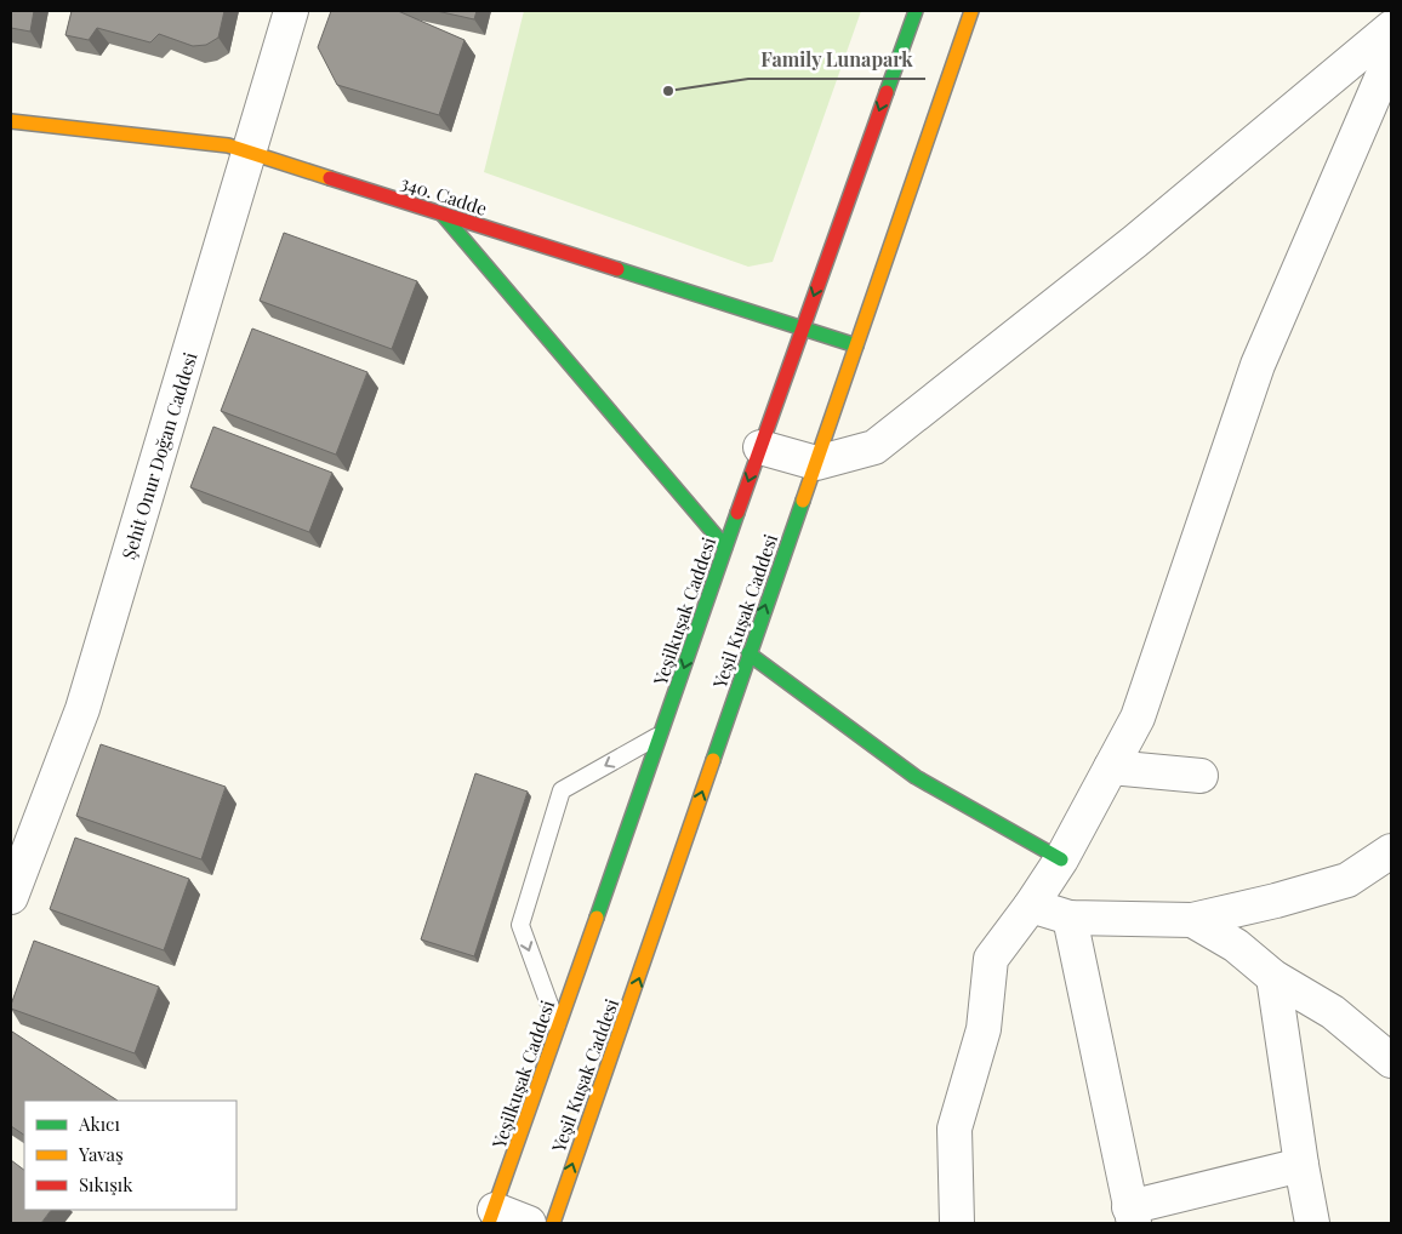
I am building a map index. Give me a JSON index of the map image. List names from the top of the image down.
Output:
{
  "streets": {
    "main road": ["340. Cadde", "Yeşilkuşak Caddesi", "Yeşil Kuşak Caddesi"],
    "street": ["Şehit Onur Doğan Caddesi"]
  },
  "crossings": [
    ["340. Cadde", "Şehit Onur Doğan Caddesi"],
    ["340. Cadde", "Yeşilkuşak Caddesi"],
    ["340. Cadde", "Yeşil Kuşak Caddesi"]
  ],
  "one_way": ["Yeşilkuşak Caddesi", "Yeşil Kuşak Caddesi"],
  "places": ["Family Lunapark"],
  "legend": ["Akıcı", "Yavaş", "Sıkışık"]
}
